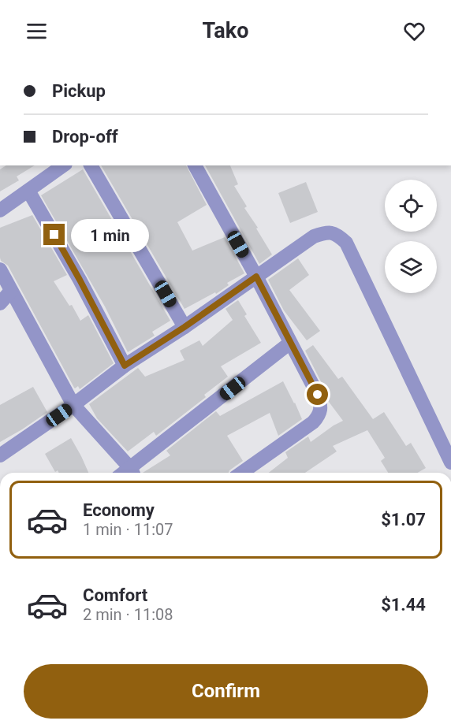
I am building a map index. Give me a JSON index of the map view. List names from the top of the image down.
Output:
{
  "page": {
    "header": "Tako",
    "banner": ["Pickup", "Drop-off"],
    "bubble": "1 min",
    "list": [
      {
        "name": "Economy",
        "note": "1 min · 11:07",
        "value": "$1.07"
      },
      {
        "name": "Comfort",
        "note": "2 min · 11:08",
        "value": "$1.44"
      }
    ],
    "buttons": "Confirm"
  }
}
